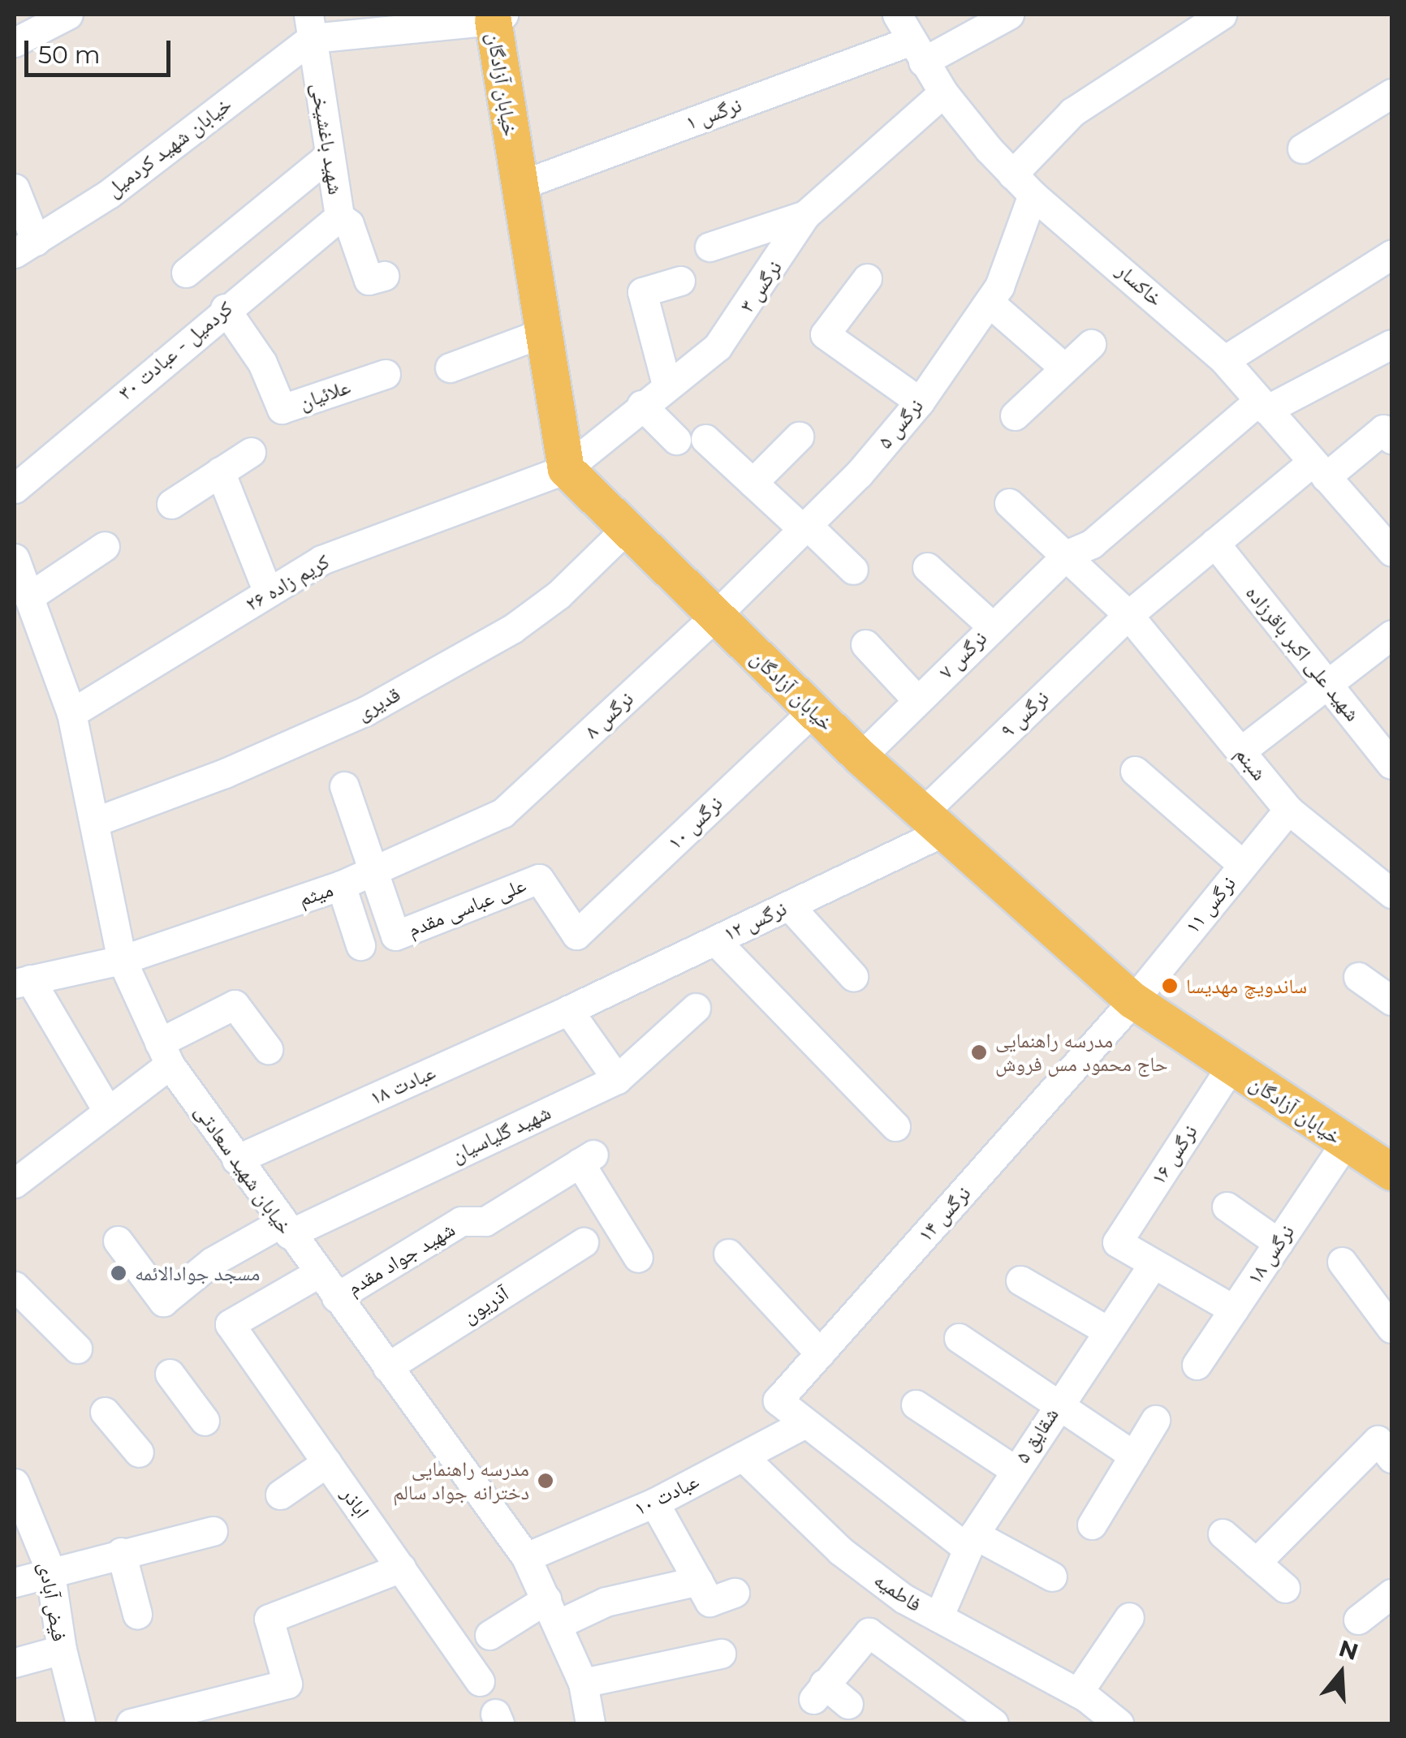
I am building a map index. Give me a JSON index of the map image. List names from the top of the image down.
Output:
{
  "streets": {
    "main road": ["خیابان آزادگان"],
    "street": [
      "نرگس ۱",
      "شهید باغشیخی",
      "خیابان شهید کردمیل",
      "خاکسار",
      "نرگس ۳",
      "کردمیل - عبادت ۳۰",
      "علائیان",
      "نرگس ۵",
      "کریم زاده ۲۶",
      "شهید علی اکبر باقرزاده",
      "نرگس ۷",
      "قدیری",
      "نرگس ۹",
      "نرگس ۸",
      "شبنم",
      "نرگس ۱۰",
      "میثم",
      "نرگس ۱۱",
      "علی عباسی مقدم",
      "نرگس ۱۲",
      "عبادت ۱۸",
      "شهید گلیاسیان",
      "نرگس ۱۶",
      "خیابان شهید سعادتی",
      "نرگس ۱۴",
      "نرگس ۱۸",
      "شهید جواد مقدم",
      "آذریون",
      "شقایق ۵",
      "عبادت ۱۰",
      "اباذر",
      "فاطمیه",
      "فیض آبادی"
    ]
  },
  "crossings": [
    ["خیابان آزادگان", "نرگس ۱"],
    ["خیابان آزادگان", "نرگس ۳"],
    ["خیابان آزادگان", "نرگس ۵"],
    ["خیابان آزادگان", "کریم زاده ۲۶"],
    ["خیابان آزادگان", "نرگس ۷"],
    ["خیابان آزادگان", "قدیری"],
    ["خیابان آزادگان", "نرگس ۹"],
    ["خیابان آزادگان", "نرگس ۸"],
    ["خیابان آزادگان", "نرگس ۱۰"],
    ["خیابان آزادگان", "نرگس ۱۱"],
    ["خیابان آزادگان", "نرگس ۱۲"],
    ["خیابان آزادگان", "نرگس ۱۶"],
    ["خیابان آزادگان", "نرگس ۱۴"],
    ["خیابان آزادگان", "نرگس ۱۸"],
    ["نرگس ۱", "خاکسار"],
    ["شهید باغشیخی", "خیابان شهید کردمیل"],
    ["شهید باغشیخی", "کردمیل - عبادت ۳۰"],
    ["خاکسار", "نرگس ۳"],
    ["خاکسار", "نرگس ۵"],
    ["خاکسار", "نرگس ۷"],
    ["خاکسار", "نرگس ۹"],
    ["نرگس ۳", "کریم زاده ۲۶"],
    ["کردمیل - عبادت ۳۰", "علائیان"],
    ["نرگس ۵", "نرگس ۸"],
    ["کریم زاده ۲۶", "خیابان شهید سعادتی"],
    ["شهید علی اکبر باقرزاده", "نرگس ۹"],
    ["نرگس ۷", "شبنم"],
    ["قدیری", "خیابان شهید سعادتی"],
    ["نرگس ۹", "شبنم"],
    ["نرگس ۹", "نرگس ۱۲"],
    ["نرگس ۸", "میثم"],
    ["شبنم", "نرگس ۱۱"],
    ["نرگس ۱۰", "علی عباسی مقدم"],
    ["میثم", "علی عباسی مقدم"],
    ["میثم", "خیابان شهید سعادتی"],
    ["نرگس ۱۱", "نرگس ۱۴"],
    ["نرگس ۱۲", "عبادت ۱۸"],
    ["عبادت ۱۸", "خیابان شهید سعادتی"],
    ["شهید گلیاسیان", "خیابان شهید سعادتی"],
    ["نرگس ۱۶", "شقایق ۵"],
    ["خیابان شهید سعادتی", "شهید جواد مقدم"],
    ["خیابان شهید سعادتی", "آذریون"],
    ["خیابان شهید سعادتی", "عبادت ۱۰"],
    ["خیابان شهید سعادتی", "اباذر"],
    ["نرگس ۱۴", "عبادت ۱۰"],
    ["شقایق ۵", "فاطمیه"],
    ["عبادت ۱۰", "فاطمیه"]
  ],
  "places": [
    "ساندویچ مهدیسا",
    "مدرسه راهنمایی حاج محمود مس فروش",
    "مسجد جوادالائمه",
    "مدرسه راهنمایی دخترانه جواد سالم"
  ],
  "scale_bar": "50 m",
  "north": "top"
}
